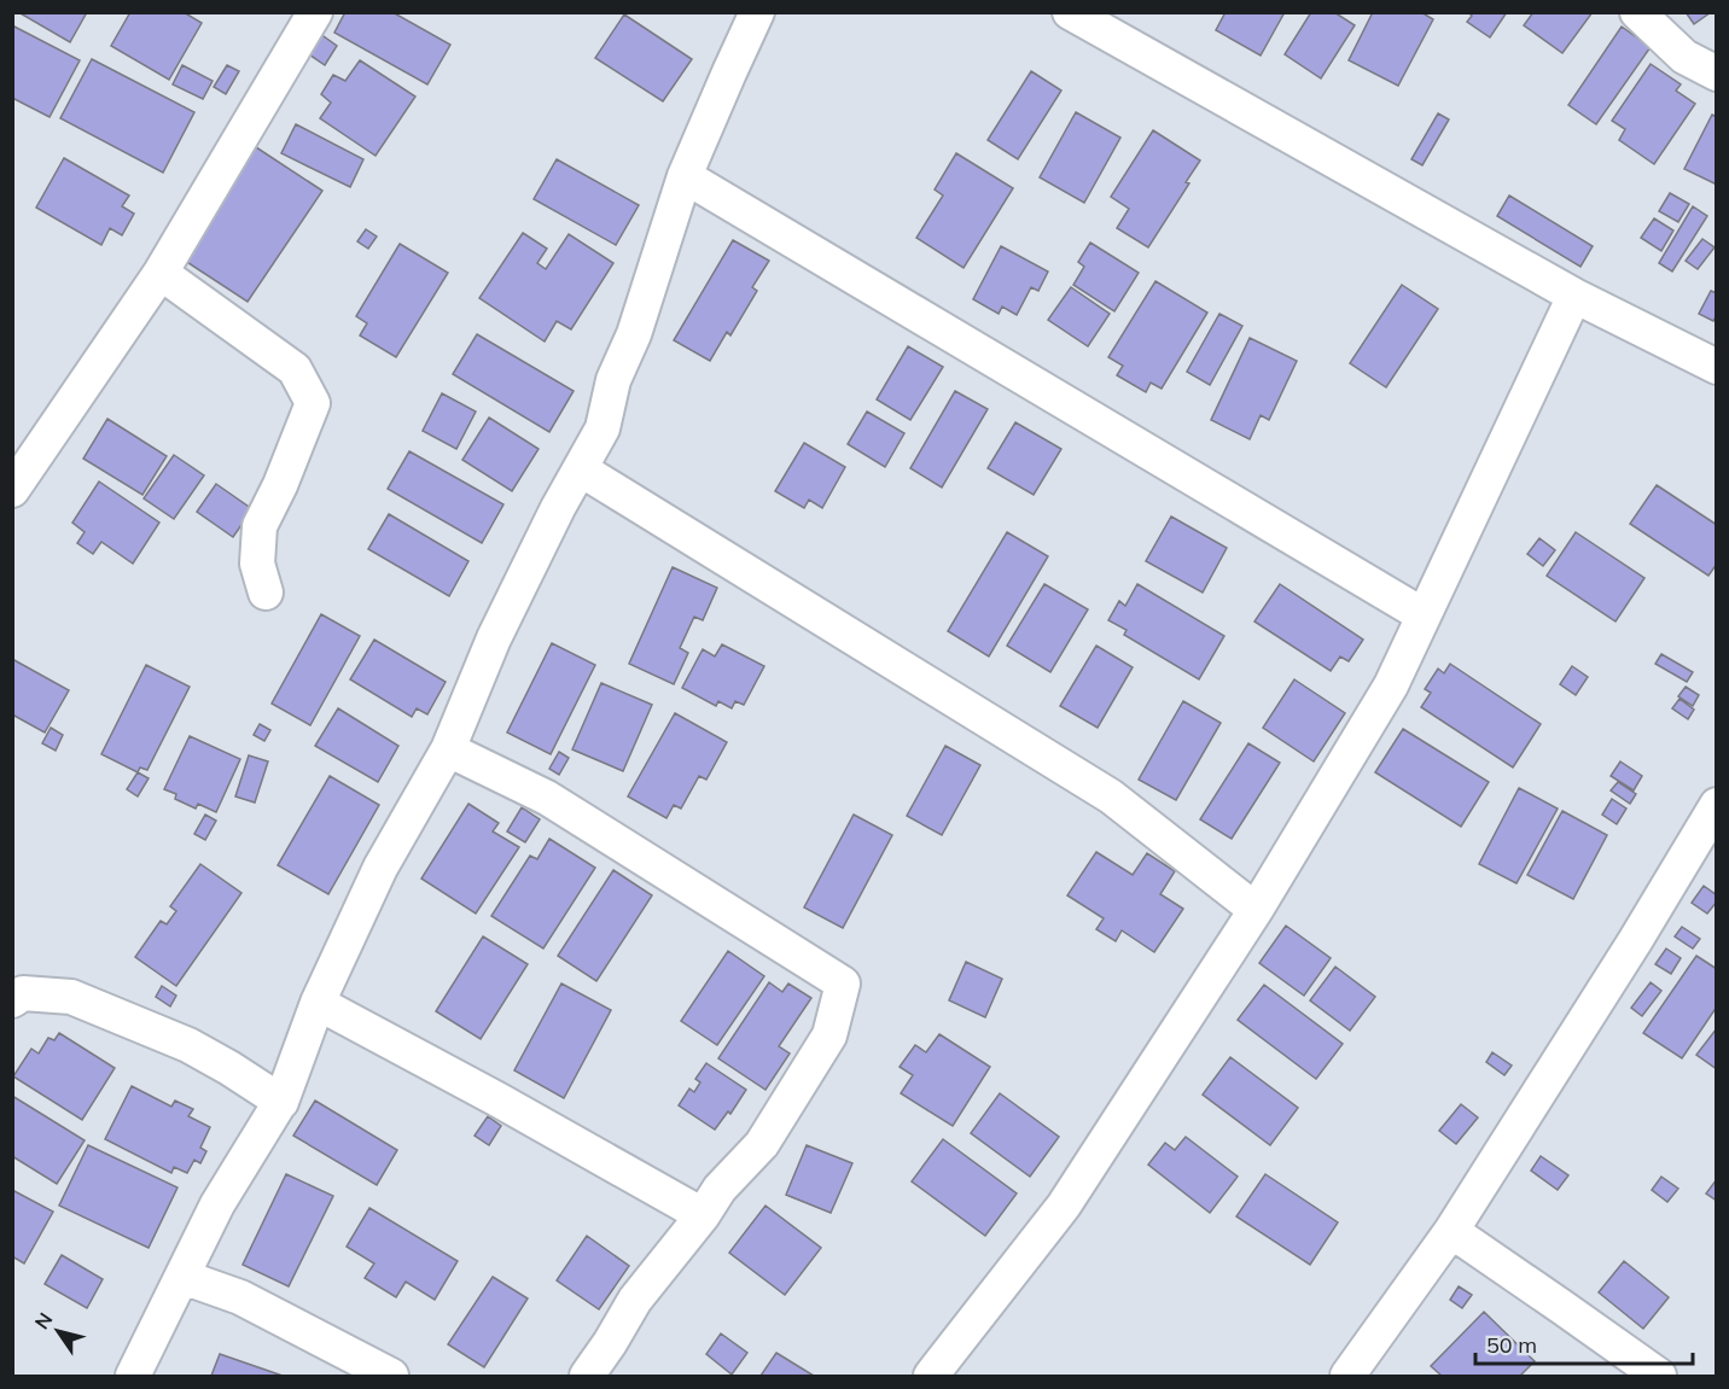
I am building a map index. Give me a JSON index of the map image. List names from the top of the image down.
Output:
{
  "scale_bar": "50 m",
  "north": "top left"
}
